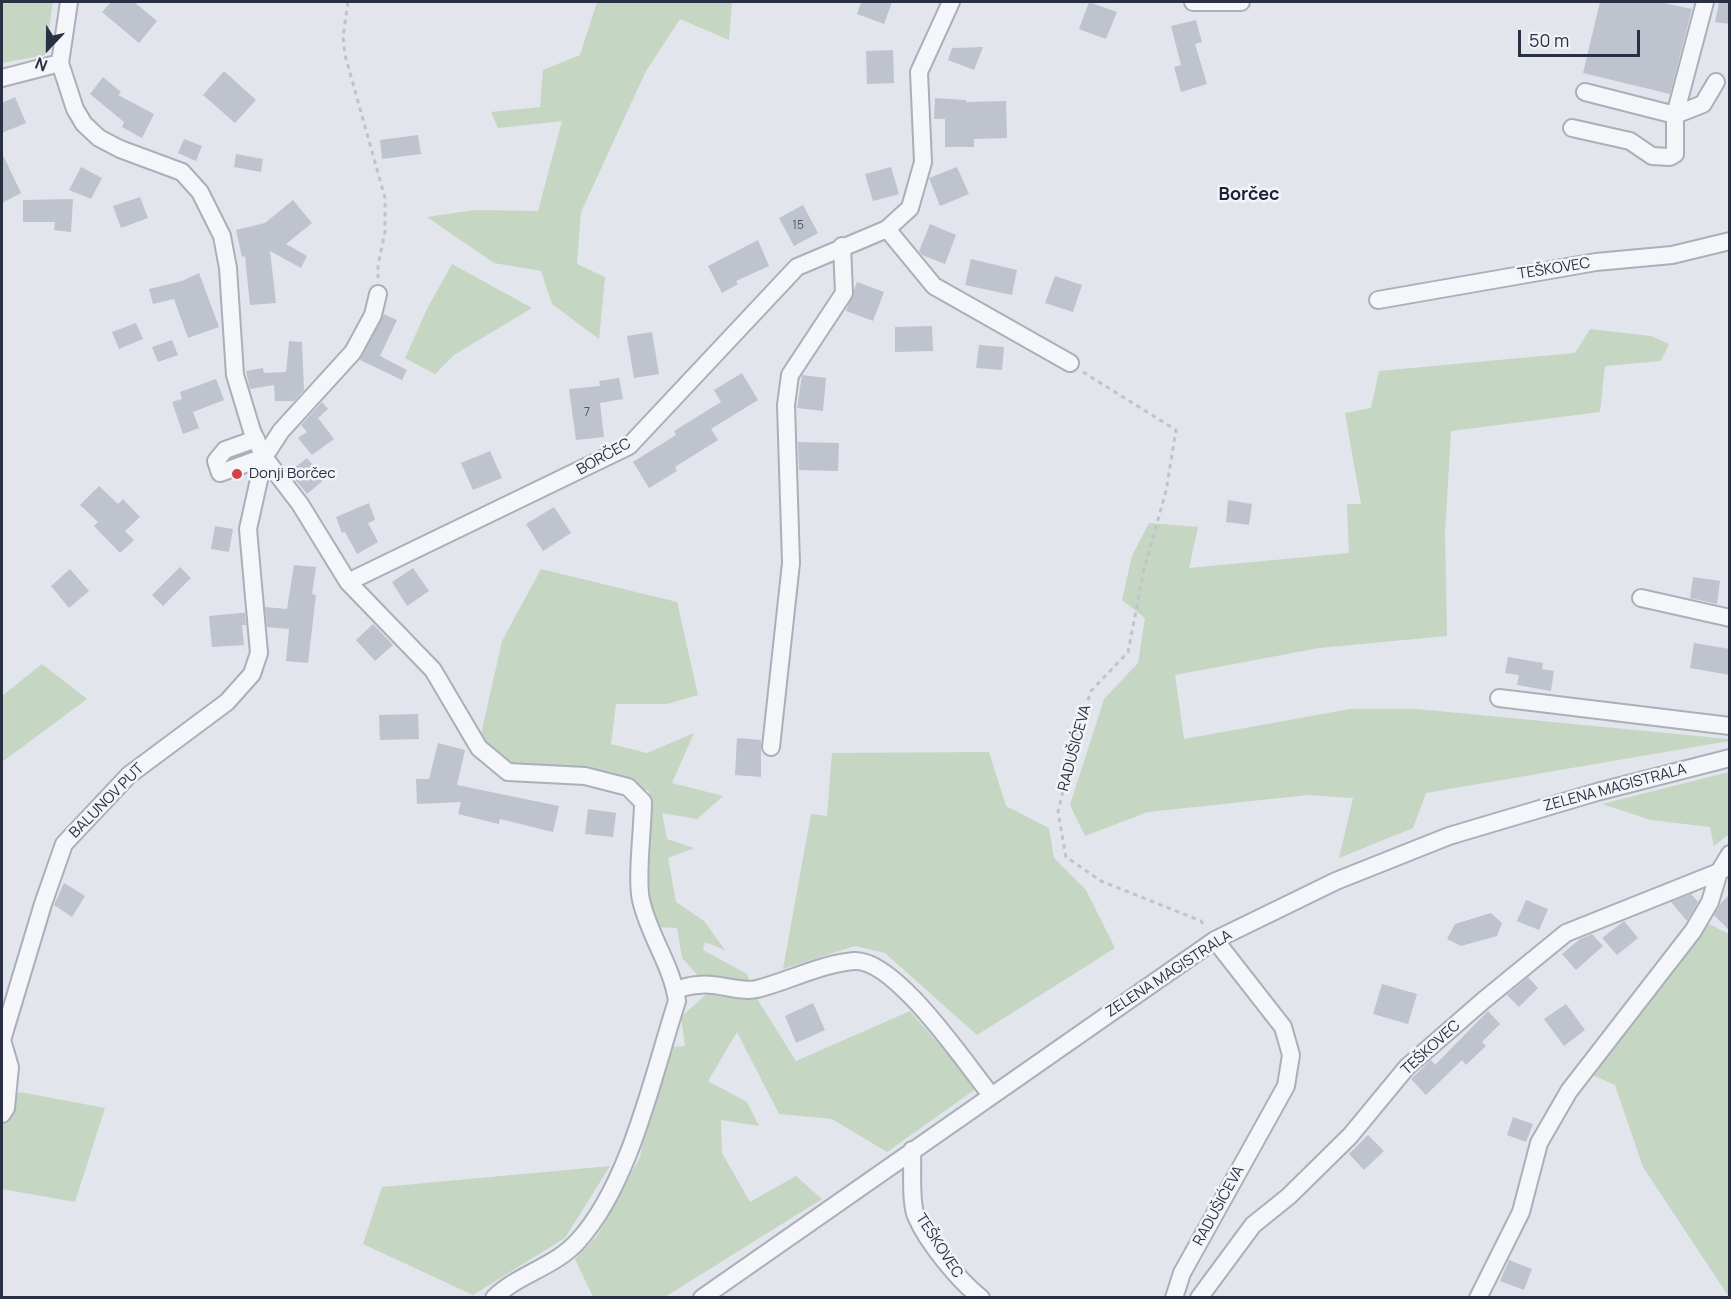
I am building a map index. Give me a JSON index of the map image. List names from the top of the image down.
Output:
{
  "streets": {
    "street": [
      "TEŠKOVEC",
      "BORČEC",
      "RADUŠIĆEVA",
      "ZELENA MAGISTRALA",
      "BALUNOV PUT"
    ]
  },
  "crossings": [
    ["TEŠKOVEC", "ZELENA MAGISTRALA"],
    ["RADUŠIĆEVA", "ZELENA MAGISTRALA"]
  ],
  "districts": ["Borčec"],
  "places": ["Donji Borčec"],
  "house_numbers": ["15", "7"],
  "scale_bar": "50 m",
  "north": "bottom"
}
